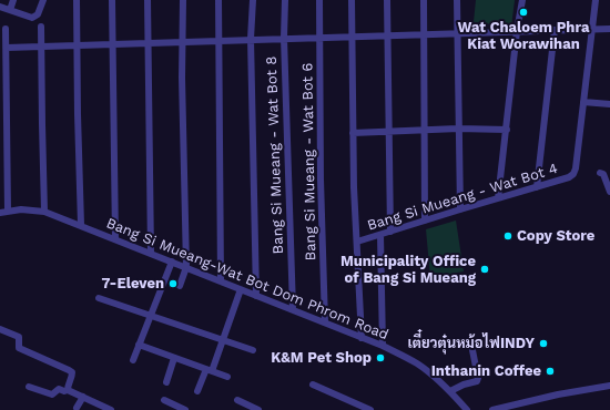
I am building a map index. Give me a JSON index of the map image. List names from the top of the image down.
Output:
{
  "streets": {
    "street": [
      "Bang Si Mueang - Wat Bot 8",
      "Bang Si Mueang - Wat Bot 6",
      "Bang Si Mueang - Wat Bot 4",
      "Bang Si Mueang-Wat Bot Dom Phrom Road"
    ]
  },
  "crossings": [
    ["Bang Si Mueang - Wat Bot 8", "Bang Si Mueang-Wat Bot Dom Phrom Road"],
    ["Bang Si Mueang - Wat Bot 6", "Bang Si Mueang-Wat Bot Dom Phrom Road"],
    ["Bang Si Mueang - Wat Bot 4", "Bang Si Mueang-Wat Bot Dom Phrom Road"]
  ],
  "places": [
    "Wat Chaloem Phra Kiat Worawihan",
    "Copy Store",
    "Municipality Office of Bang Si Mueang",
    "7-Eleven",
    "เตี๋ยวตุ๋นหม้อไฟINDY",
    "K&M Pet Shop",
    "Inthanin Coffee"
  ]
}
